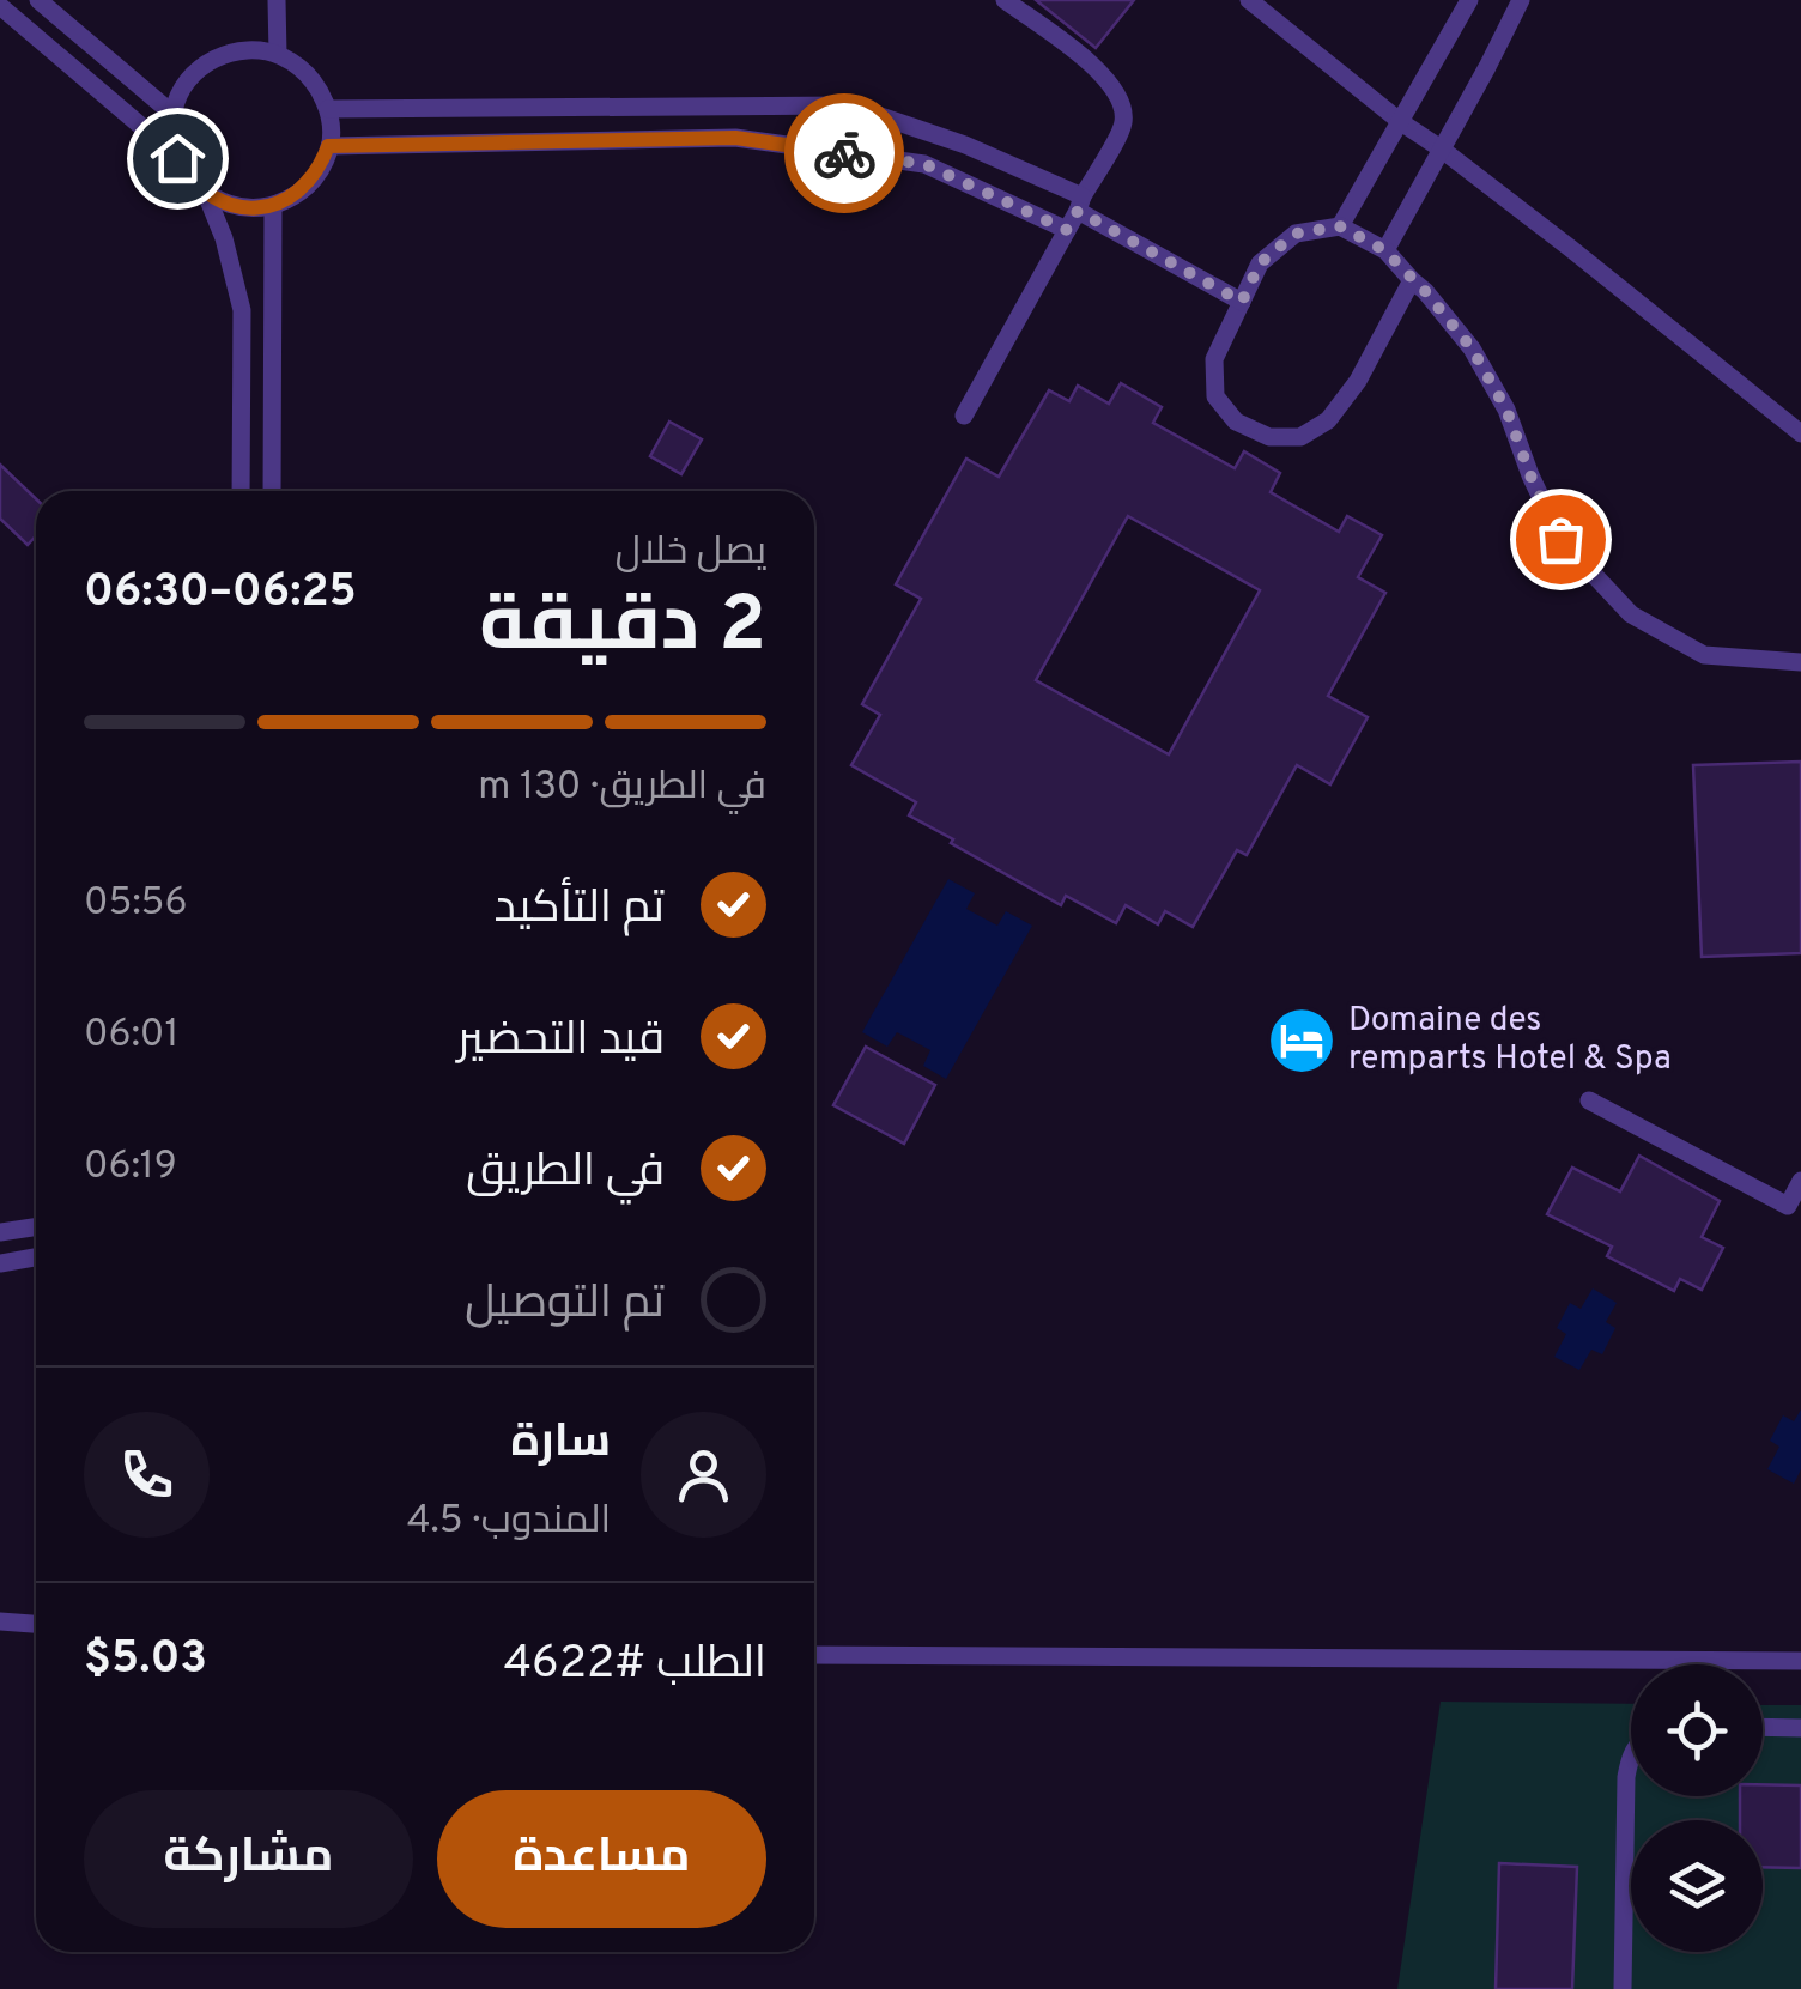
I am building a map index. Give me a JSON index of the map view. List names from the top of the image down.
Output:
{
  "places": {
    "hotel": ["Domaine des remparts Hotel & Spa"]
  },
  "page": {
    "heading": ["2 دقيقة", "يصل خلال", "06:25–06:30"],
    "panel": [
      "سارة",
      "المندوب · 4.5",
      "الطلب #4622",
      "$5.03"
    ],
    "bar": "في الطريق · 130 m",
    "list": [
      ["تم التأكيد", "05:56"],
      ["قيد التحضير", "06:01"],
      ["في الطريق", "06:19"],
      "تم التوصيل"
    ],
    "buttons": ["مساعدة", "مشاركة"]
  }
}
